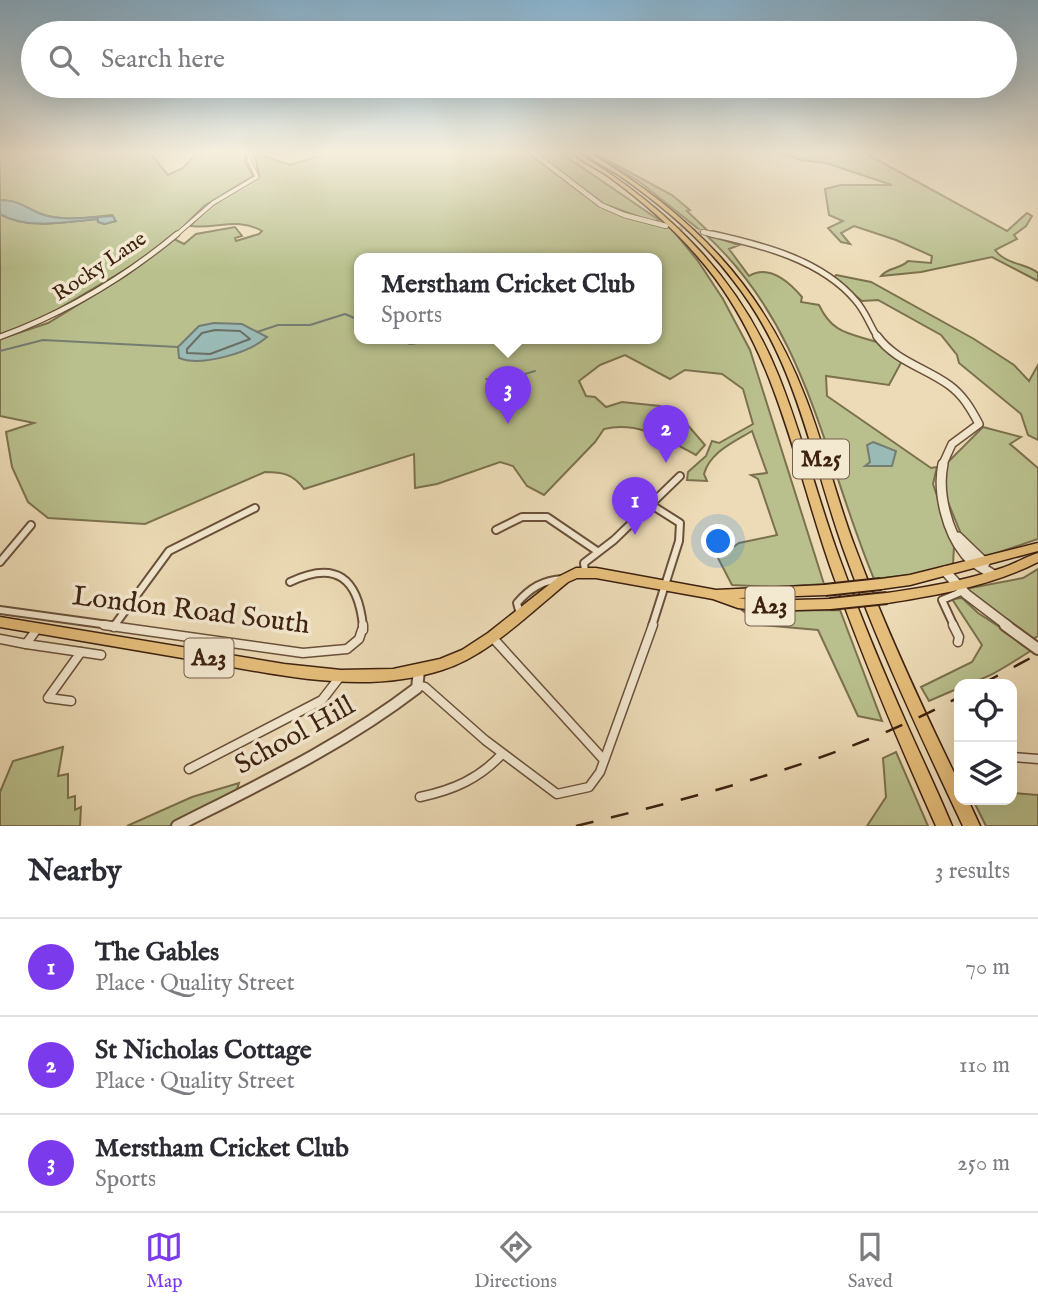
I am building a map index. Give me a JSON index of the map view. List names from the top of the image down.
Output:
{
  "streets": {
    "highway": ["M25"],
    "main road": ["A23", "London Road South"],
    "street": ["Rocky Lane", "School Hill"]
  },
  "crossings": [
    ["A23", "London Road South"]
  ],
  "page": {
    "search": "Search here",
    "popup": ["Merstham Cricket Club", "Sports"],
    "pins": ["3", "2", "1"],
    "heading": ["Nearby", "3 results"],
    "list": [
      {
        "mark": "1",
        "name": "The Gables",
        "note": "Place · Quality Street",
        "value": "70 m"
      },
      {
        "mark": "2",
        "name": "St Nicholas Cottage",
        "note": "Place · Quality Street",
        "value": "110 m"
      },
      {
        "mark": "3",
        "name": "Merstham Cricket Club",
        "note": "Sports",
        "value": "250 m"
      }
    ],
    "nav": ["Map", "Directions", "Saved"]
  }
}
